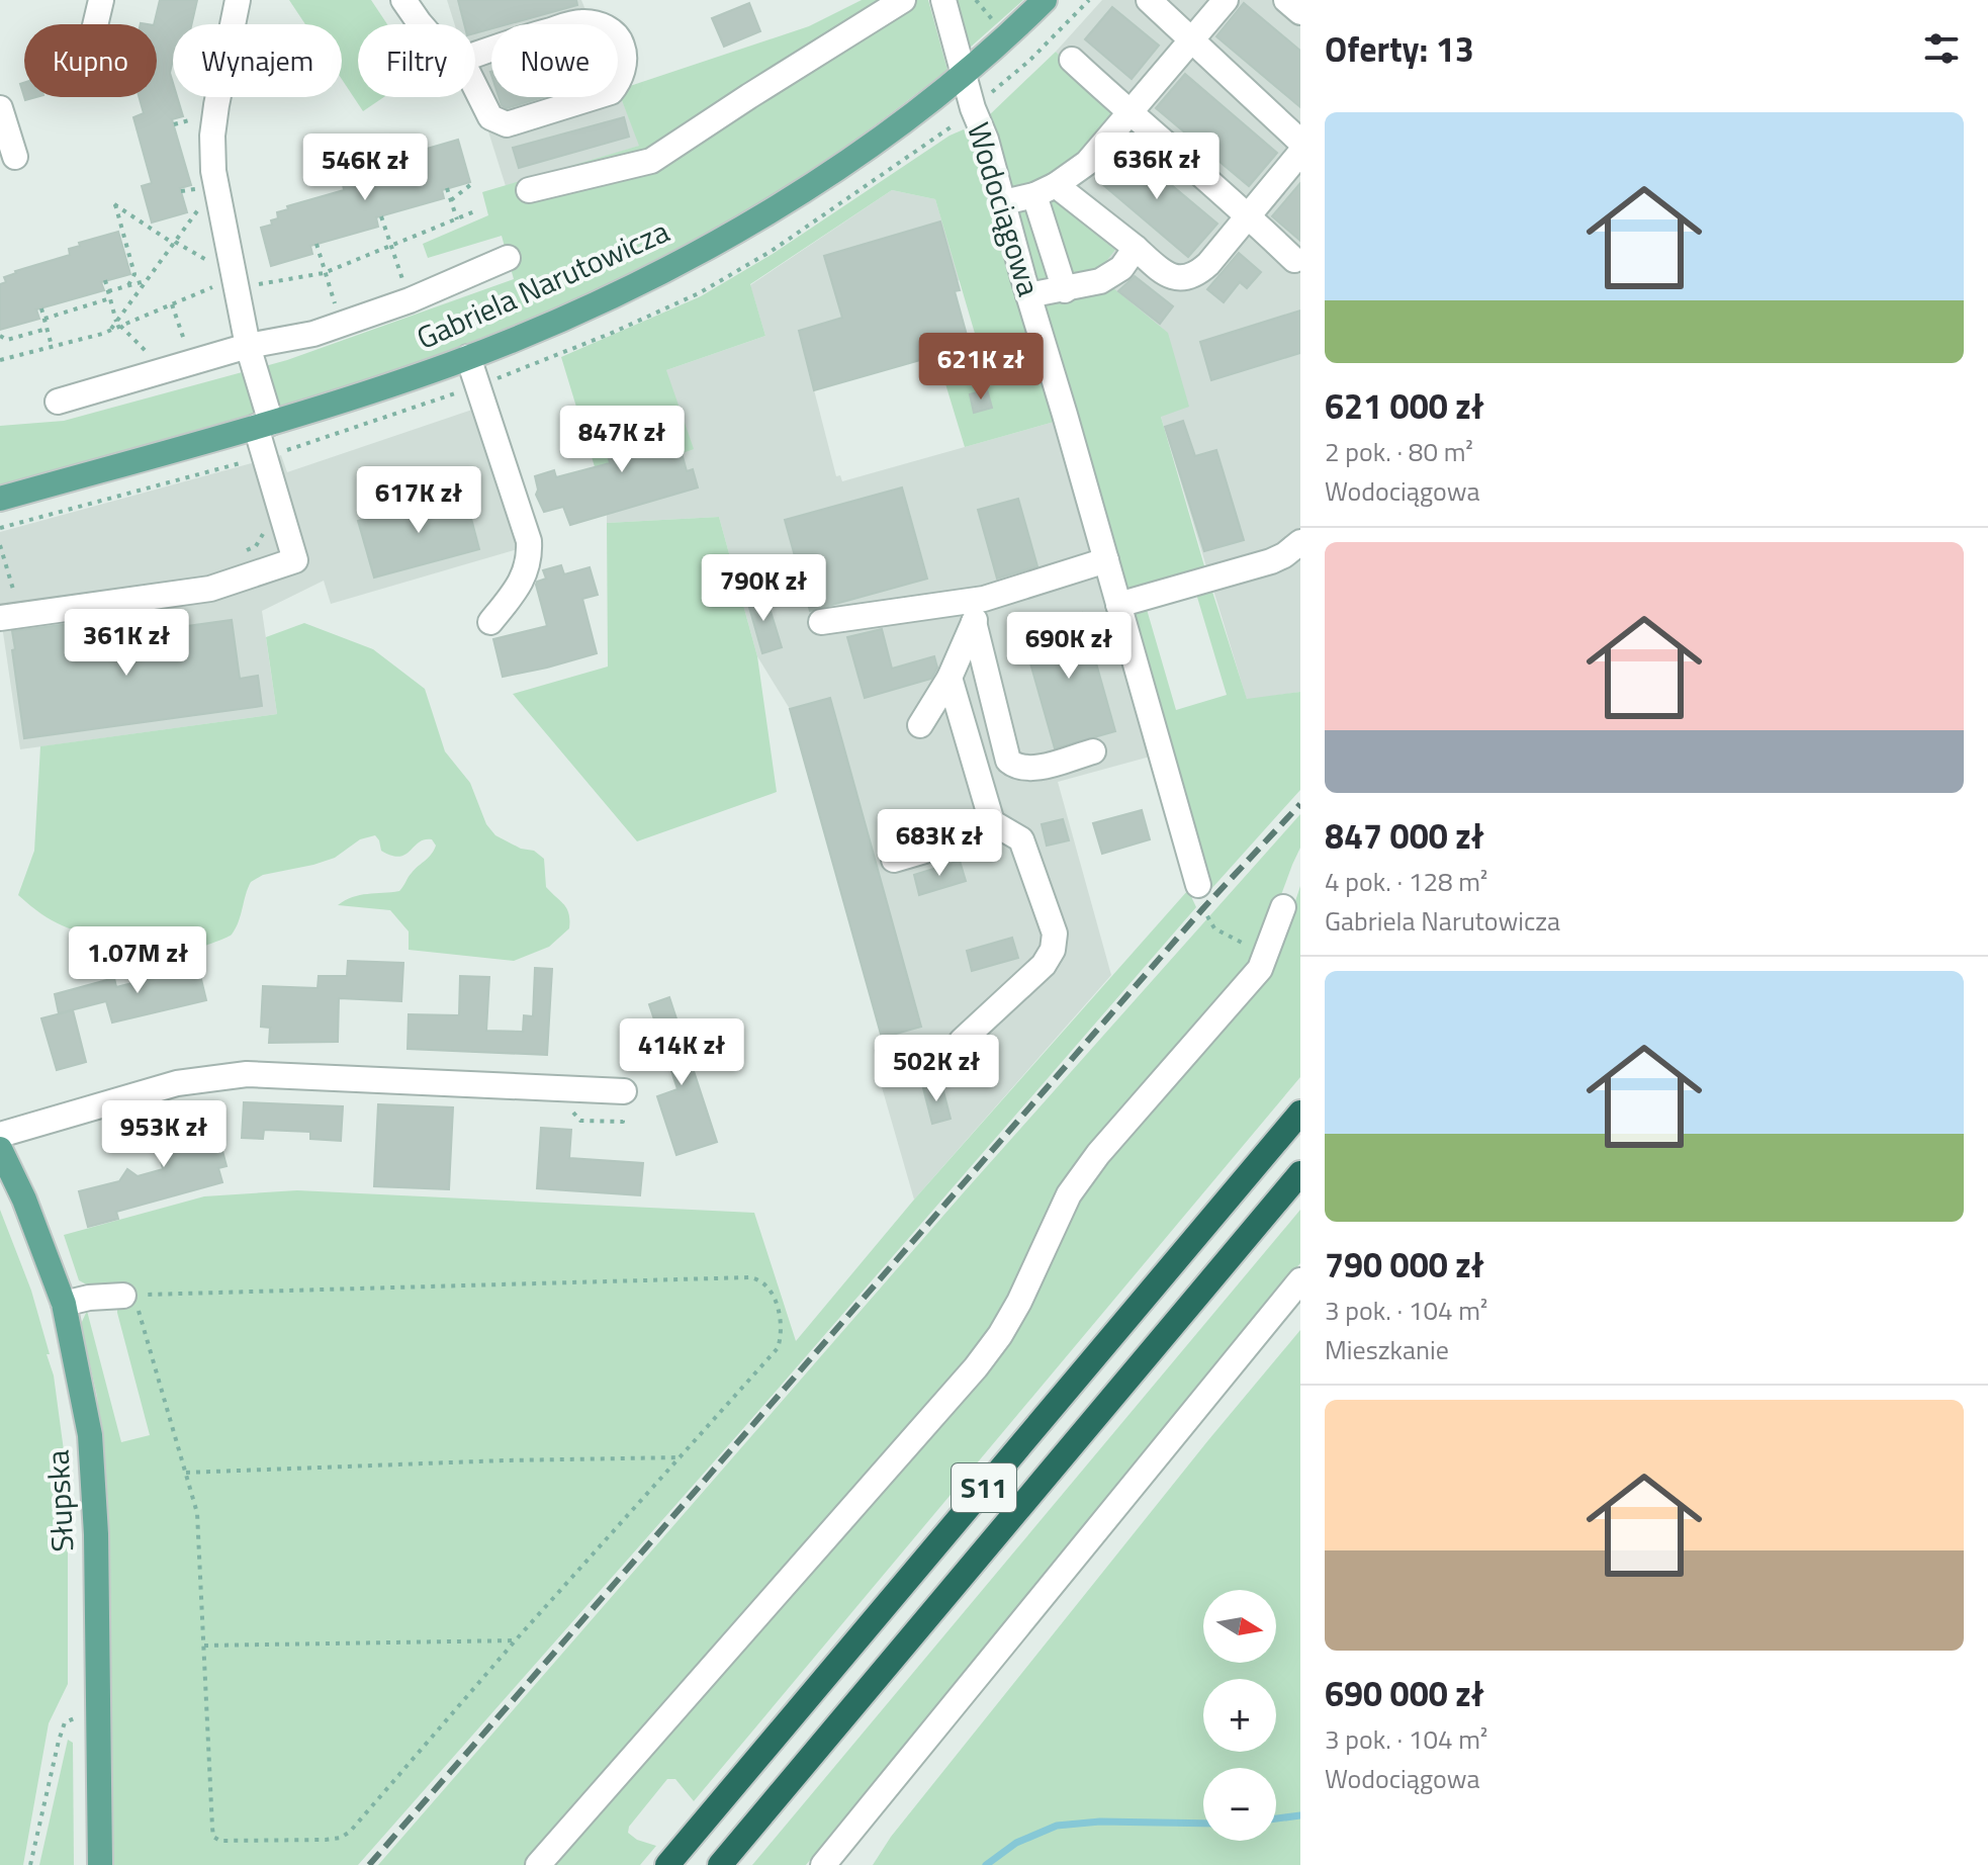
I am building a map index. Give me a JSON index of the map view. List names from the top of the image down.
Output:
{
  "streets": {
    "highway": ["S11"],
    "main road": ["Gabriela Narutowicza", "Słupska"],
    "street": ["Wodociągowa"]
  },
  "crossings": [
    ["Wodociągowa", "Gabriela Narutowicza"]
  ],
  "north": "right",
  "page": {
    "heading": "Oferty: 13",
    "chip": [
      "Kupno",
      "Wynajem",
      "Filtry",
      "Nowe"
    ],
    "list": [
      {
        "name": "621 000 zł",
        "note": "2 pok. · 80 m² · Wodociągowa"
      },
      {
        "name": "847 000 zł",
        "note": "4 pok. · 128 m² · Gabriela Narutowicza"
      },
      {
        "name": "790 000 zł",
        "note": "3 pok. · 104 m² · Mieszkanie"
      },
      {
        "name": "690 000 zł",
        "note": "3 pok. · 104 m² · Wodociągowa"
      }
    ],
    "price": [
      "636K zł",
      "546K zł",
      "621K zł",
      "847K zł",
      "617K zł",
      "790K zł",
      "361K zł",
      "690K zł",
      "683K zł",
      "1.07M zł",
      "414K zł",
      "502K zł",
      "953K zł"
    ],
    "map_buttons": ["+", "−"]
  }
}
